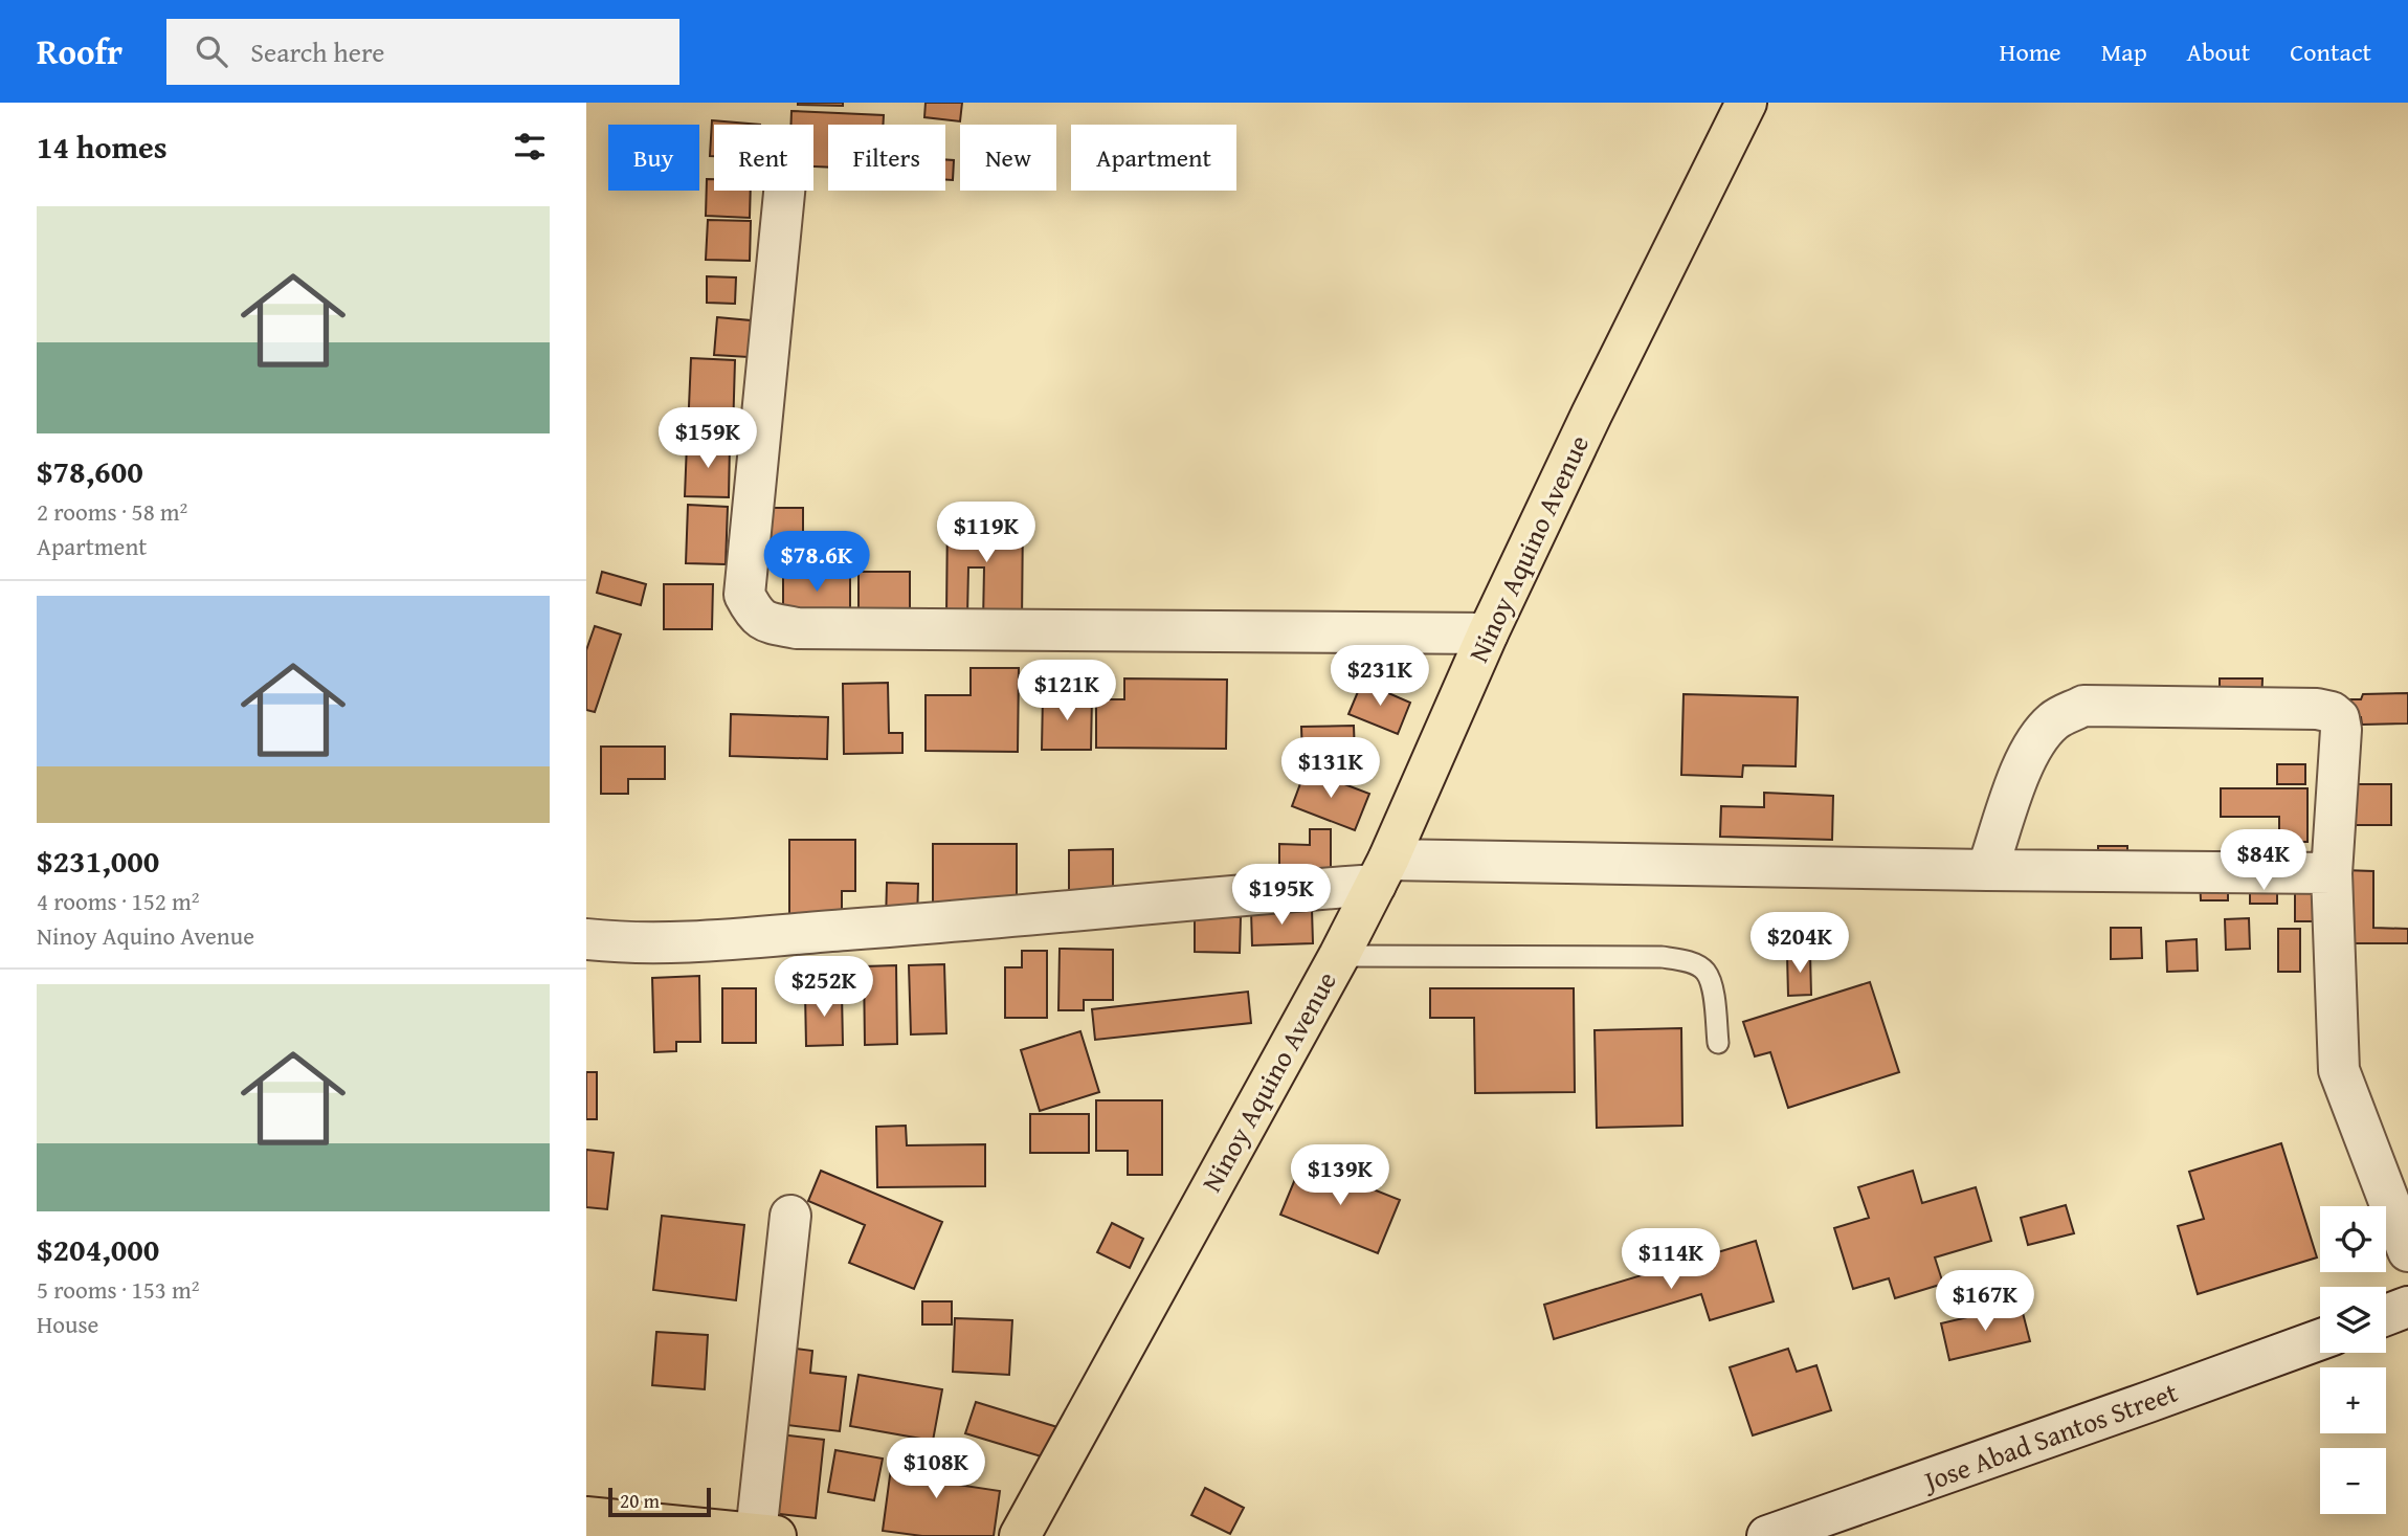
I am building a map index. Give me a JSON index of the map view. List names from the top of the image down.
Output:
{
  "streets": {
    "main road": ["Ninoy Aquino Avenue"],
    "street": ["Jose Abad Santos Street"]
  },
  "scale_bar": "20 m",
  "page": {
    "header": "Roofr",
    "search": "Search here",
    "nav": [
      "Home",
      "Map",
      "About",
      "Contact"
    ],
    "heading": "14 homes",
    "chip": [
      "Buy",
      "Rent",
      "Filters",
      "New",
      "Apartment"
    ],
    "list": [
      {
        "name": "$78,600",
        "note": "2 rooms · 58 m² · Apartment"
      },
      {
        "name": "$231,000",
        "note": "4 rooms · 152 m² · Ninoy Aquino Avenue"
      },
      {
        "name": "$204,000",
        "note": "5 rooms · 153 m² · House"
      }
    ],
    "price": [
      "$159K",
      "$119K",
      "$78.6K",
      "$231K",
      "$121K",
      "$131K",
      "$84K",
      "$195K",
      "$204K",
      "$252K",
      "$139K",
      "$114K",
      "$167K",
      "$108K"
    ],
    "map_buttons": ["+", "−"],
    "scale": "20 m"
  }
}
